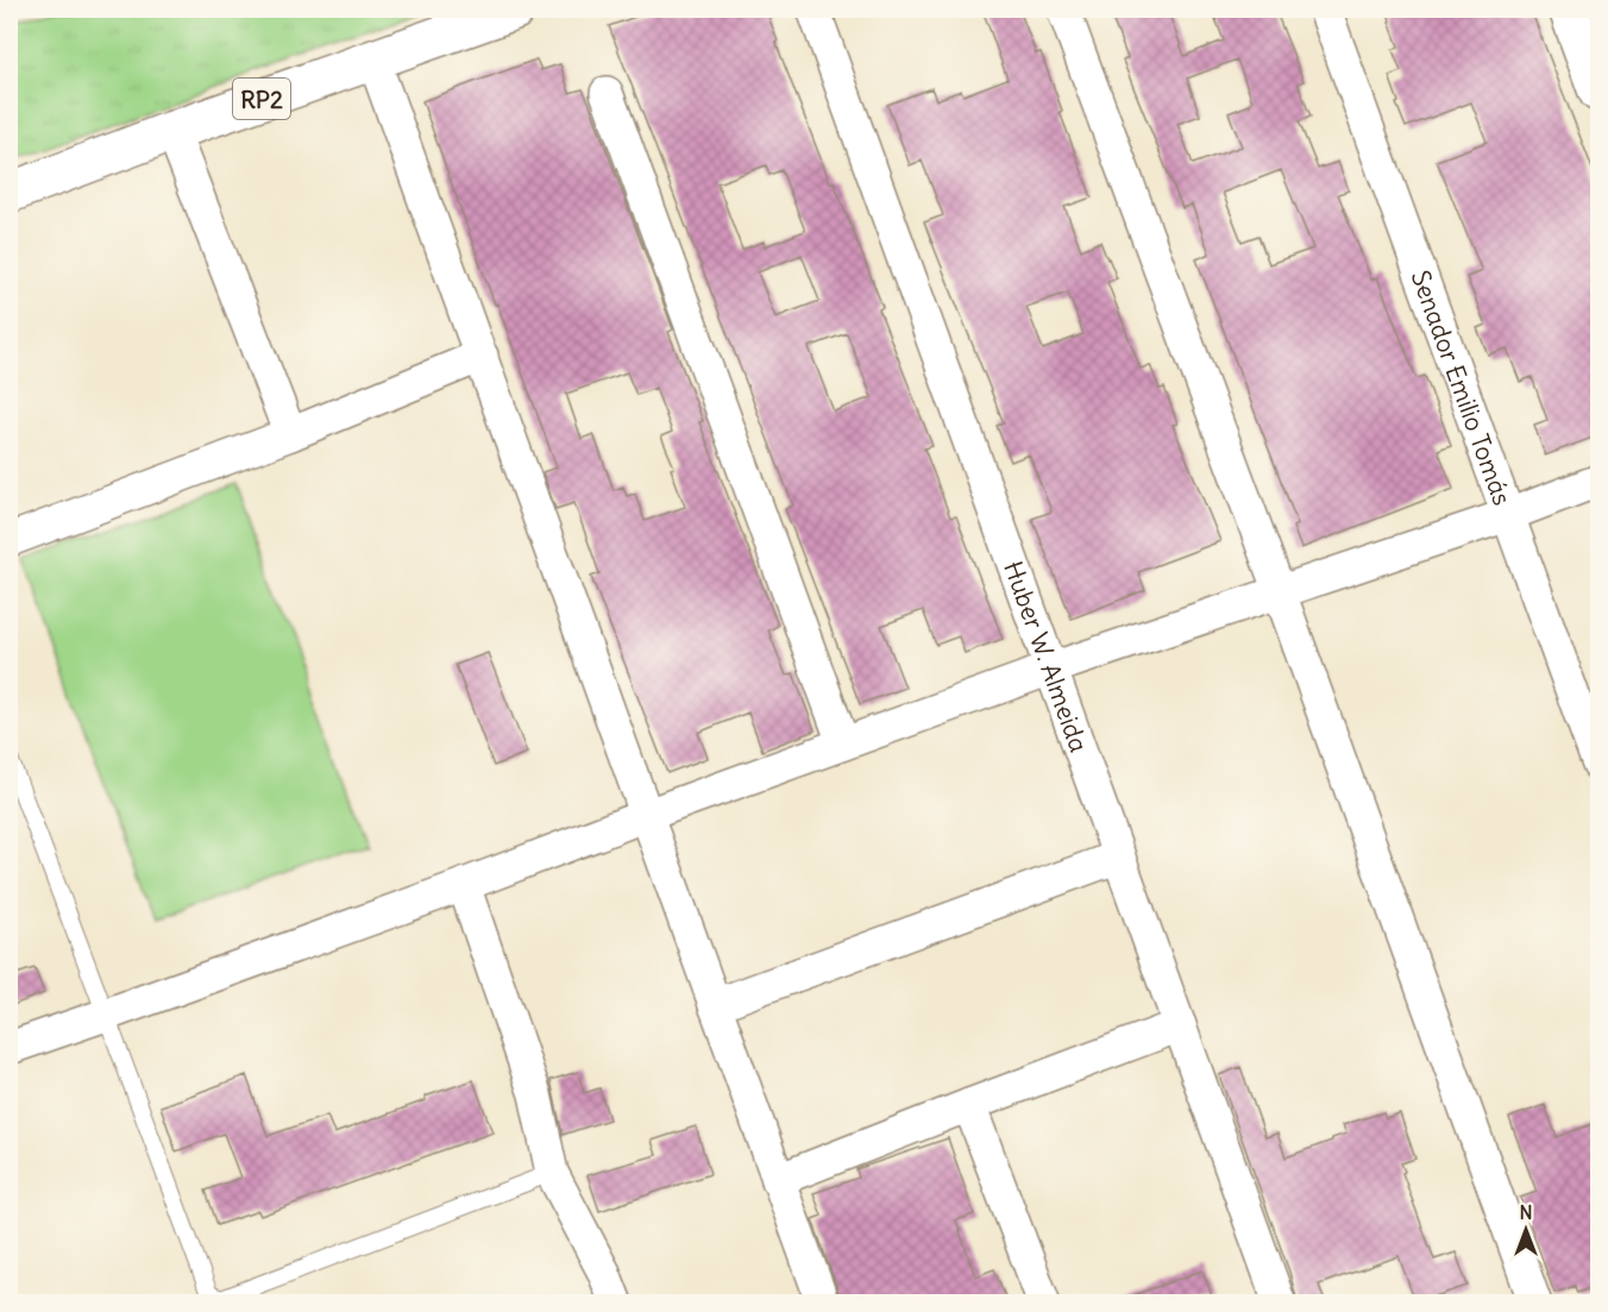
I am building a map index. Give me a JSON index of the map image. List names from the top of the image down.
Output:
{
  "streets": {
    "main road": ["RP2"],
    "street": ["Senador Emilio Tomás", "Huber W. Almeida"]
  },
  "north": "top"
}
